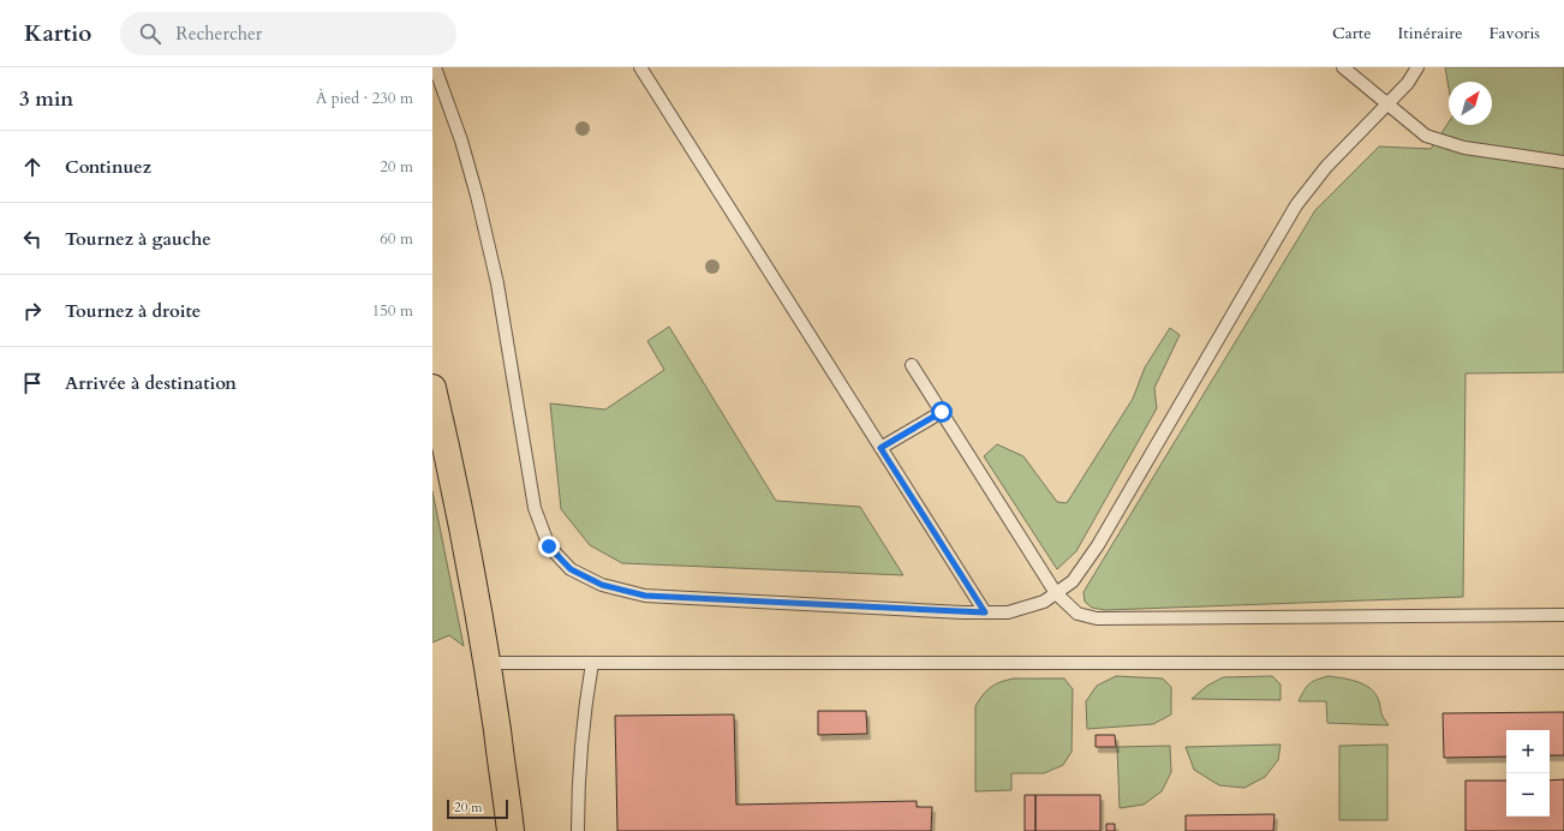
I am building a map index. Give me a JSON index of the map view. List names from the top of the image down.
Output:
{
  "scale_bar": "20 m",
  "north": "top right",
  "page": {
    "header": "Kartio",
    "search": "Rechercher",
    "nav": ["Carte", "Itinéraire", "Favoris"],
    "heading": ["3 min", "À pied · 230 m"],
    "list": [
      ["Continuez", "20 m"],
      ["Tournez à gauche", "60 m"],
      ["Tournez à droite", "150 m"],
      "Arrivée à destination"
    ],
    "map_buttons": ["+", "−"],
    "scale": "20 m"
  }
}
